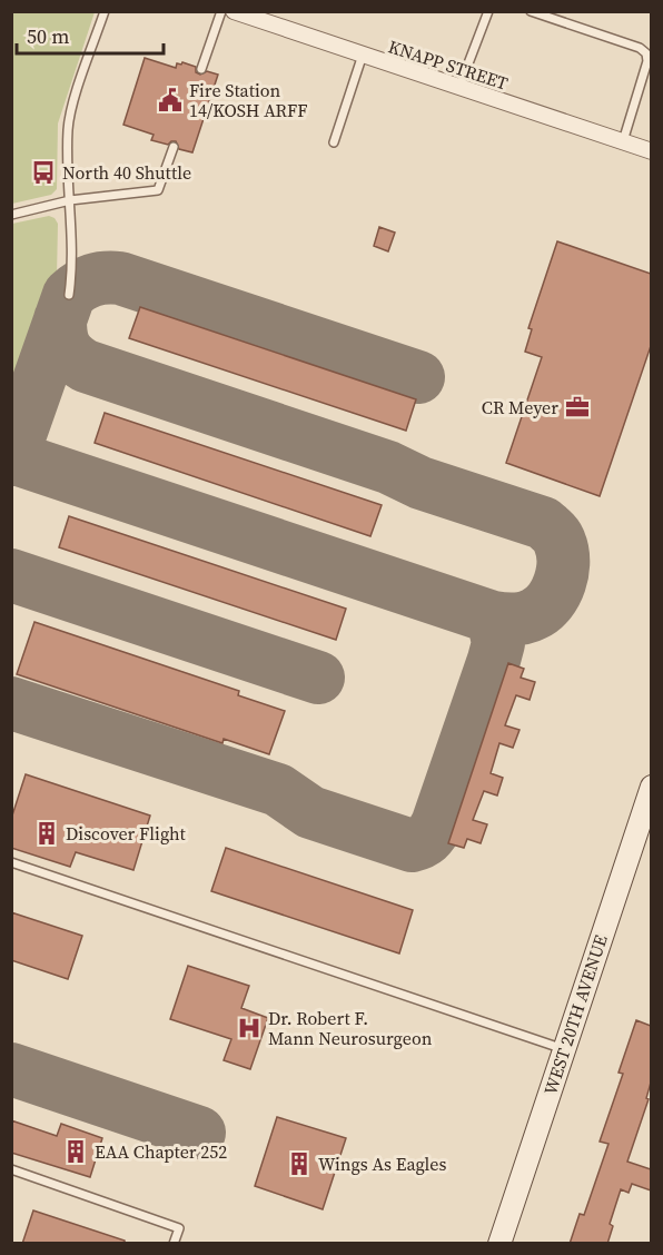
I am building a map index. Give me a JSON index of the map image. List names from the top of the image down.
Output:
{
  "streets": {
    "main road": ["WEST 20TH AVENUE"],
    "street": ["KNAPP STREET"]
  },
  "places": {
    "public building": ["Fire Station 14/KOSH ARFF"],
    "bus stop": ["North 40 Shuttle"],
    "office": ["CR Meyer"],
    "building": ["Discover Flight", "EAA Chapter 252", "Wings As Eagles"],
    "hospital": ["Dr. Robert F. Mann Neurosurgeon"]
  },
  "scale_bar": "50 m"
}
